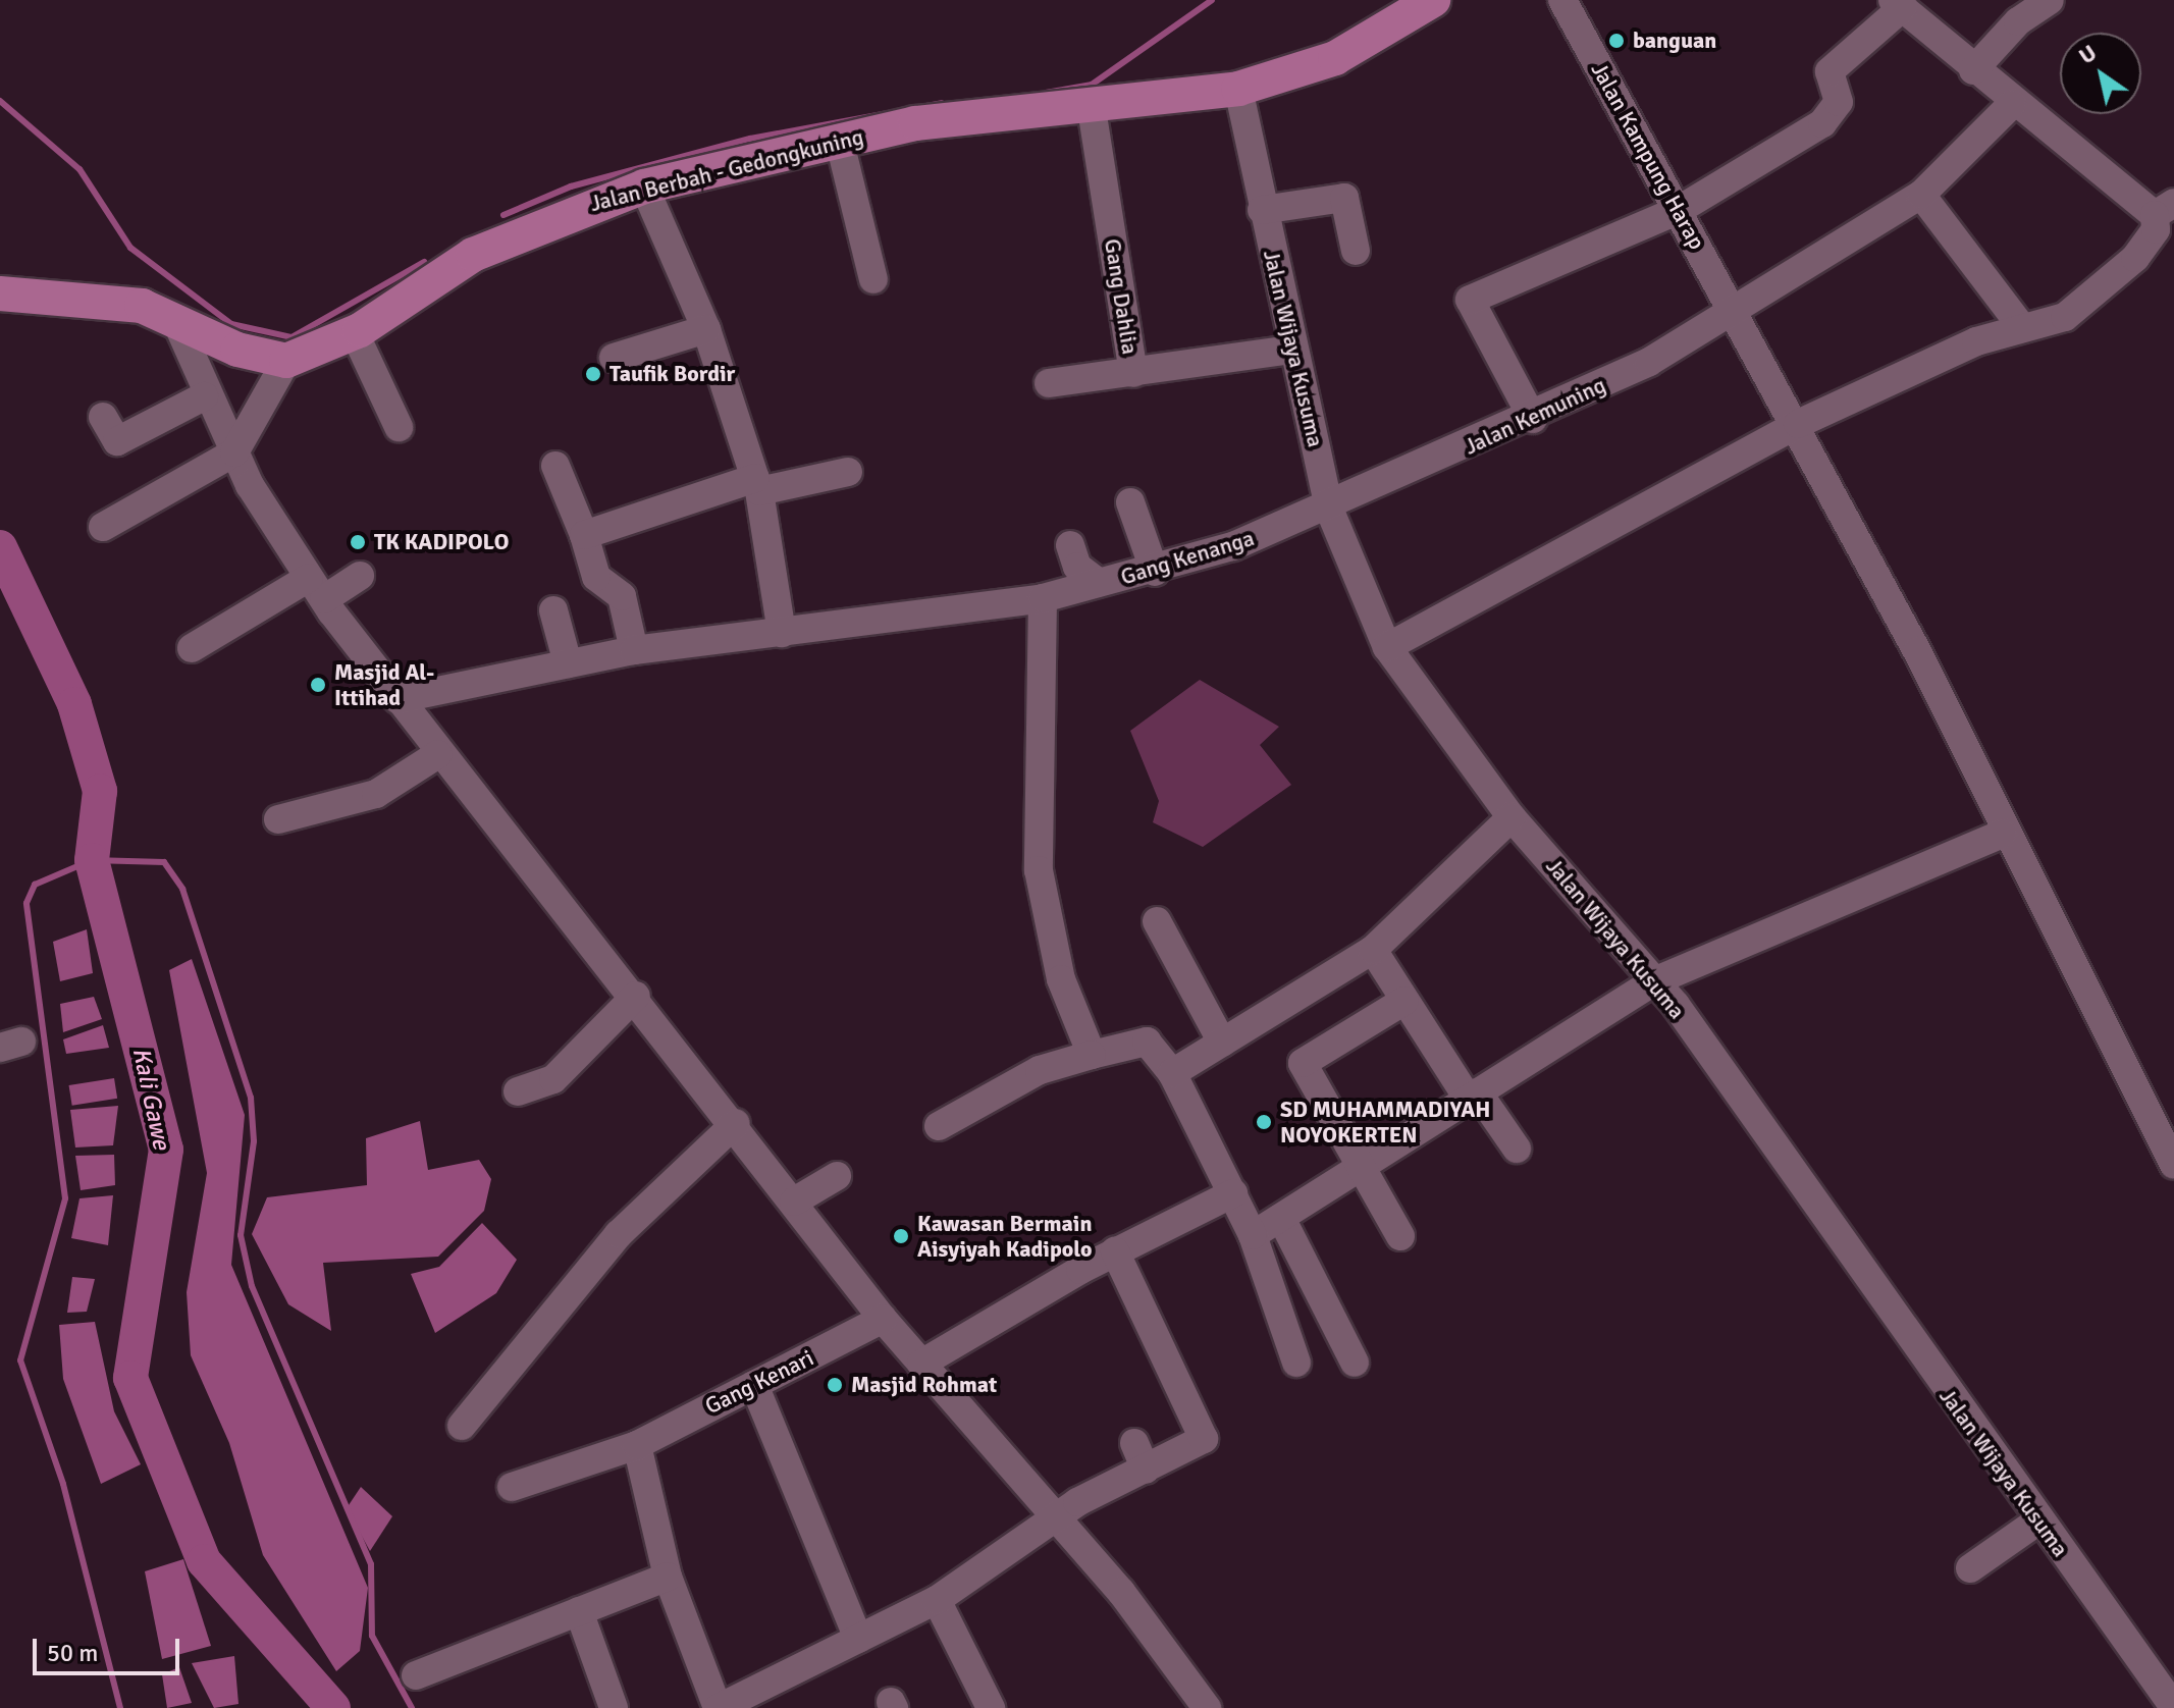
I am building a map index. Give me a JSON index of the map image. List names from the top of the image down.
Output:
{
  "streets": {
    "main road": ["Jalan Berbah - Gedongkuning"],
    "street": [
      "Jalan Kampung Harap",
      "Gang Dahlia",
      "Jalan Wijaya Kusuma",
      "Jalan Kemuning",
      "Gang Kenanga",
      "Gang Kenari"
    ]
  },
  "crossings": [
    ["Jalan Kampung Harap", "Jalan Kemuning"],
    ["Jalan Berbah - Gedongkuning", "Gang Dahlia"],
    ["Jalan Berbah - Gedongkuning", "Jalan Wijaya Kusuma"],
    ["Gang Dahlia", "Jalan Wijaya Kusuma"],
    ["Jalan Wijaya Kusuma", "Jalan Kemuning"],
    ["Jalan Wijaya Kusuma", "Gang Kenanga"],
    ["Jalan Kemuning", "Gang Kenanga"]
  ],
  "water": ["Kali Gawe"],
  "places": [
    "banguan",
    "Taufik Bordir",
    "TK KADIPOLO",
    "Masjid Al- Ittihad",
    "SD MUHAMMADIYAH NOYOKERTEN",
    "Kawasan Bermain Aisyiyah Kadipolo",
    "Masjid Rohmat"
  ],
  "scale_bar": "50 m",
  "north": "top left"
}
